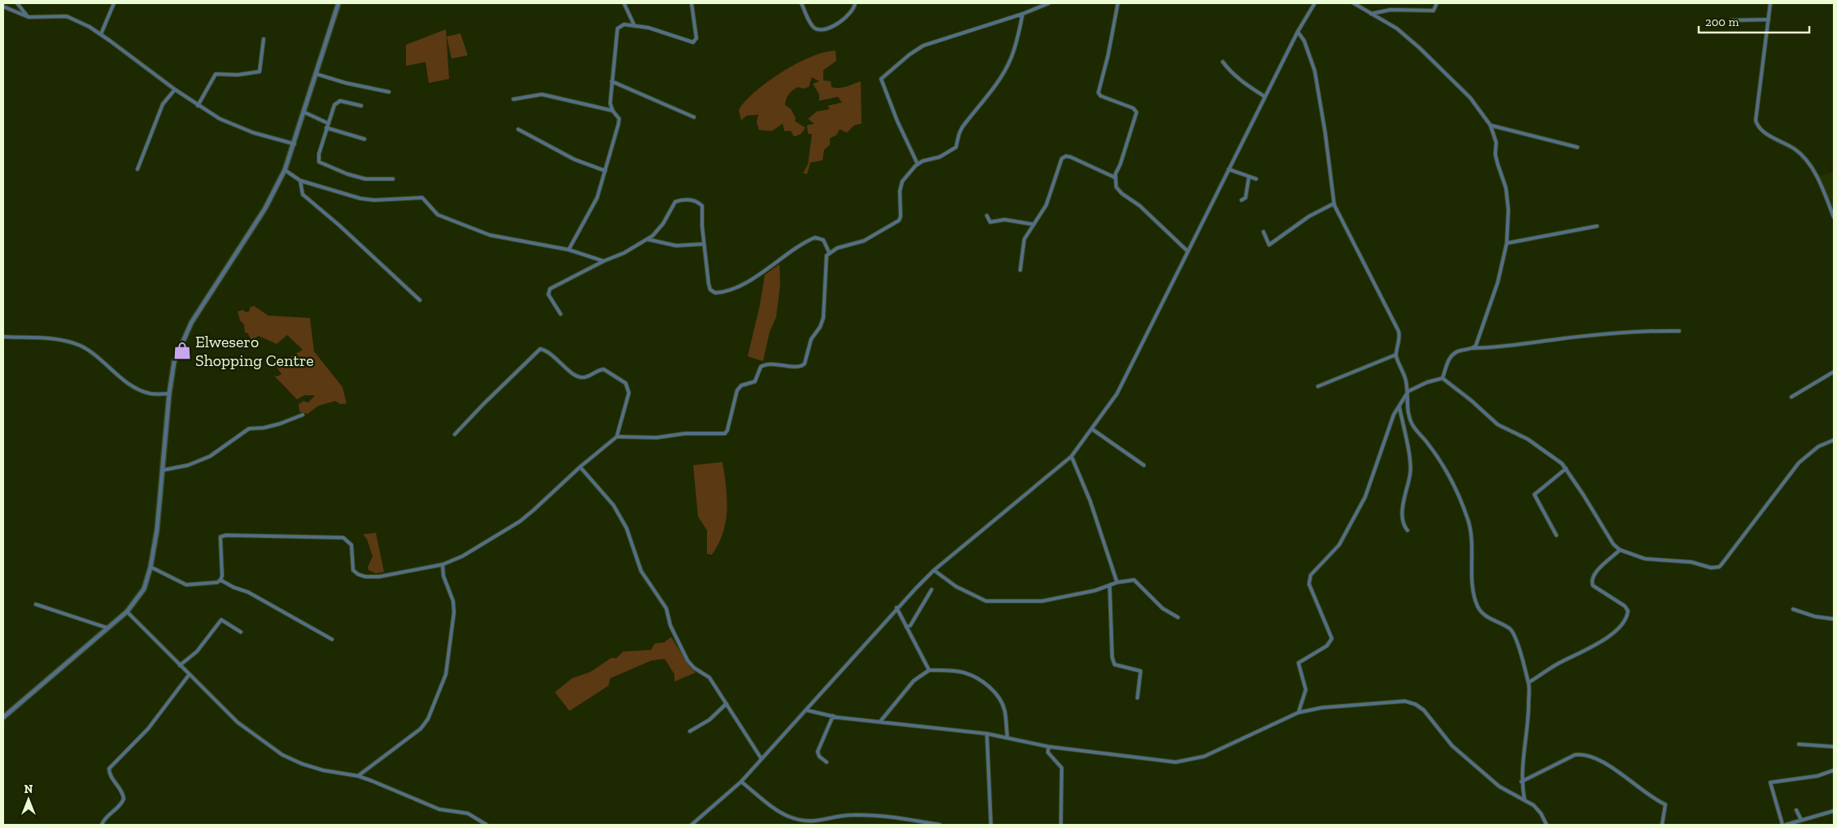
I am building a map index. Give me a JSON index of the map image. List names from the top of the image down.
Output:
{
  "places": {
    "shop": ["Elwesero Shopping Centre"]
  },
  "scale_bar": "200 m",
  "north": "top"
}
